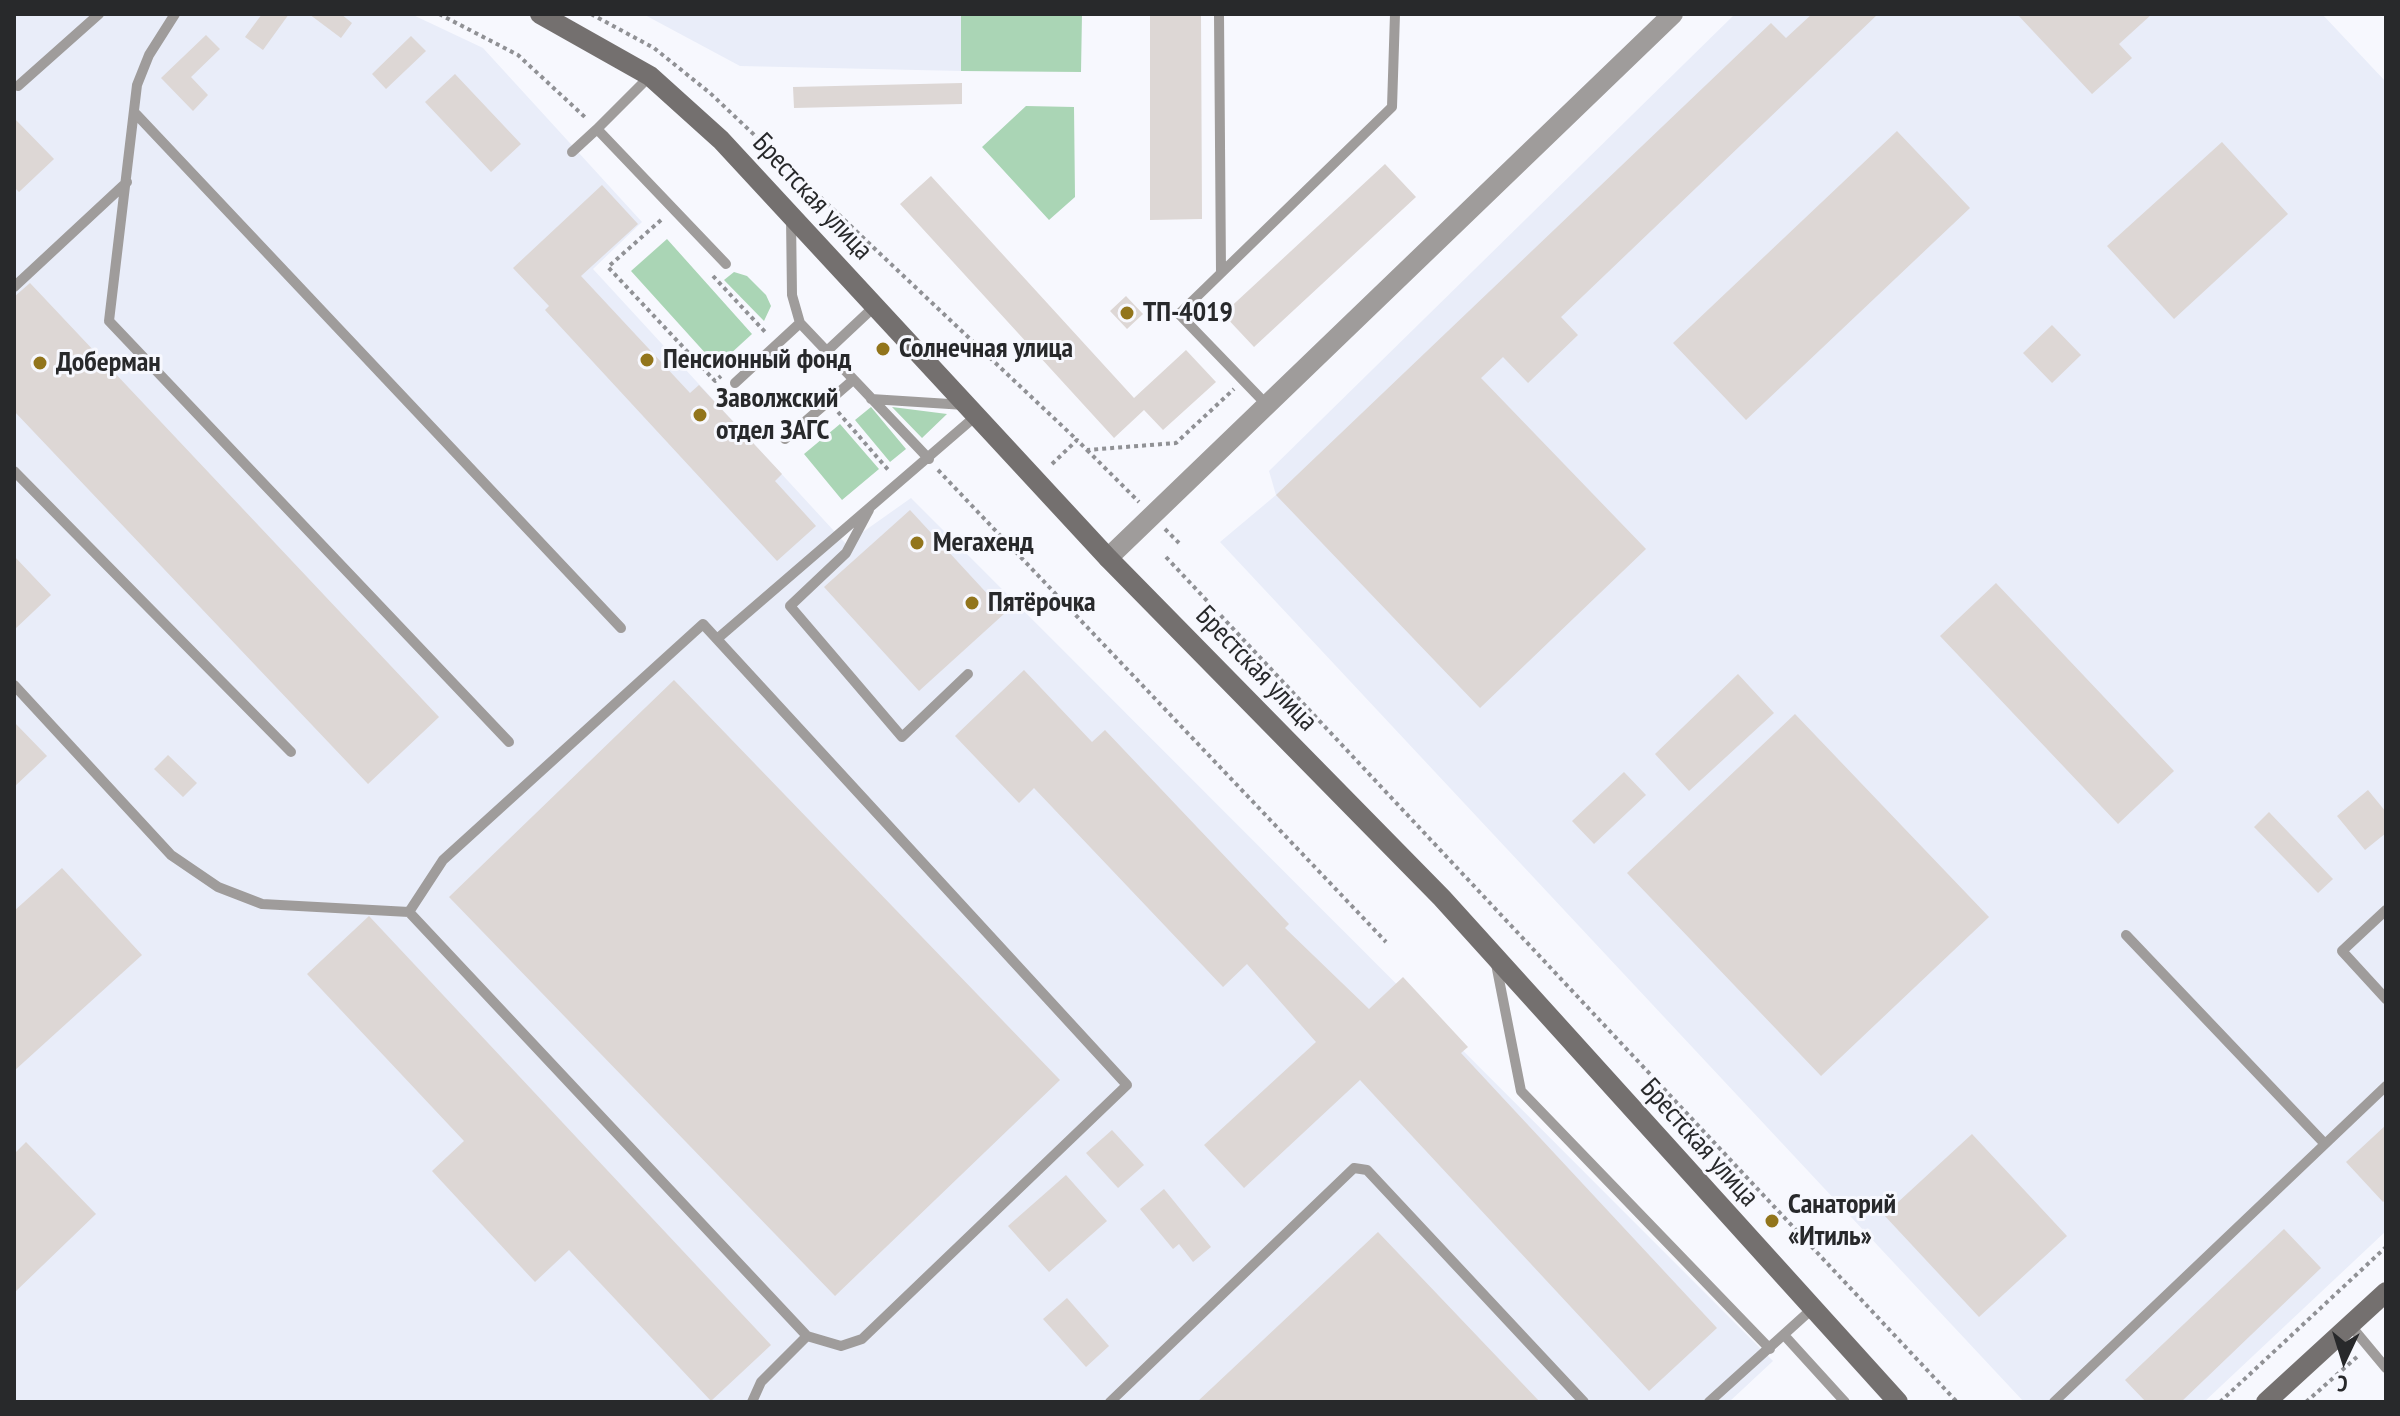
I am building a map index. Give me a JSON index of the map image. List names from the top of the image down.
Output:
{
  "streets": {
    "street": ["Брестская улица"]
  },
  "places": [
    "ТП-4019",
    "Солнечная улица",
    "Пенсионный фонд",
    "Доберман",
    "Заволжский отдел ЗАГС",
    "Мегахенд",
    "Пятёрочка",
    "Санаторий «Итиль»"
  ],
  "north": "bottom"
}
